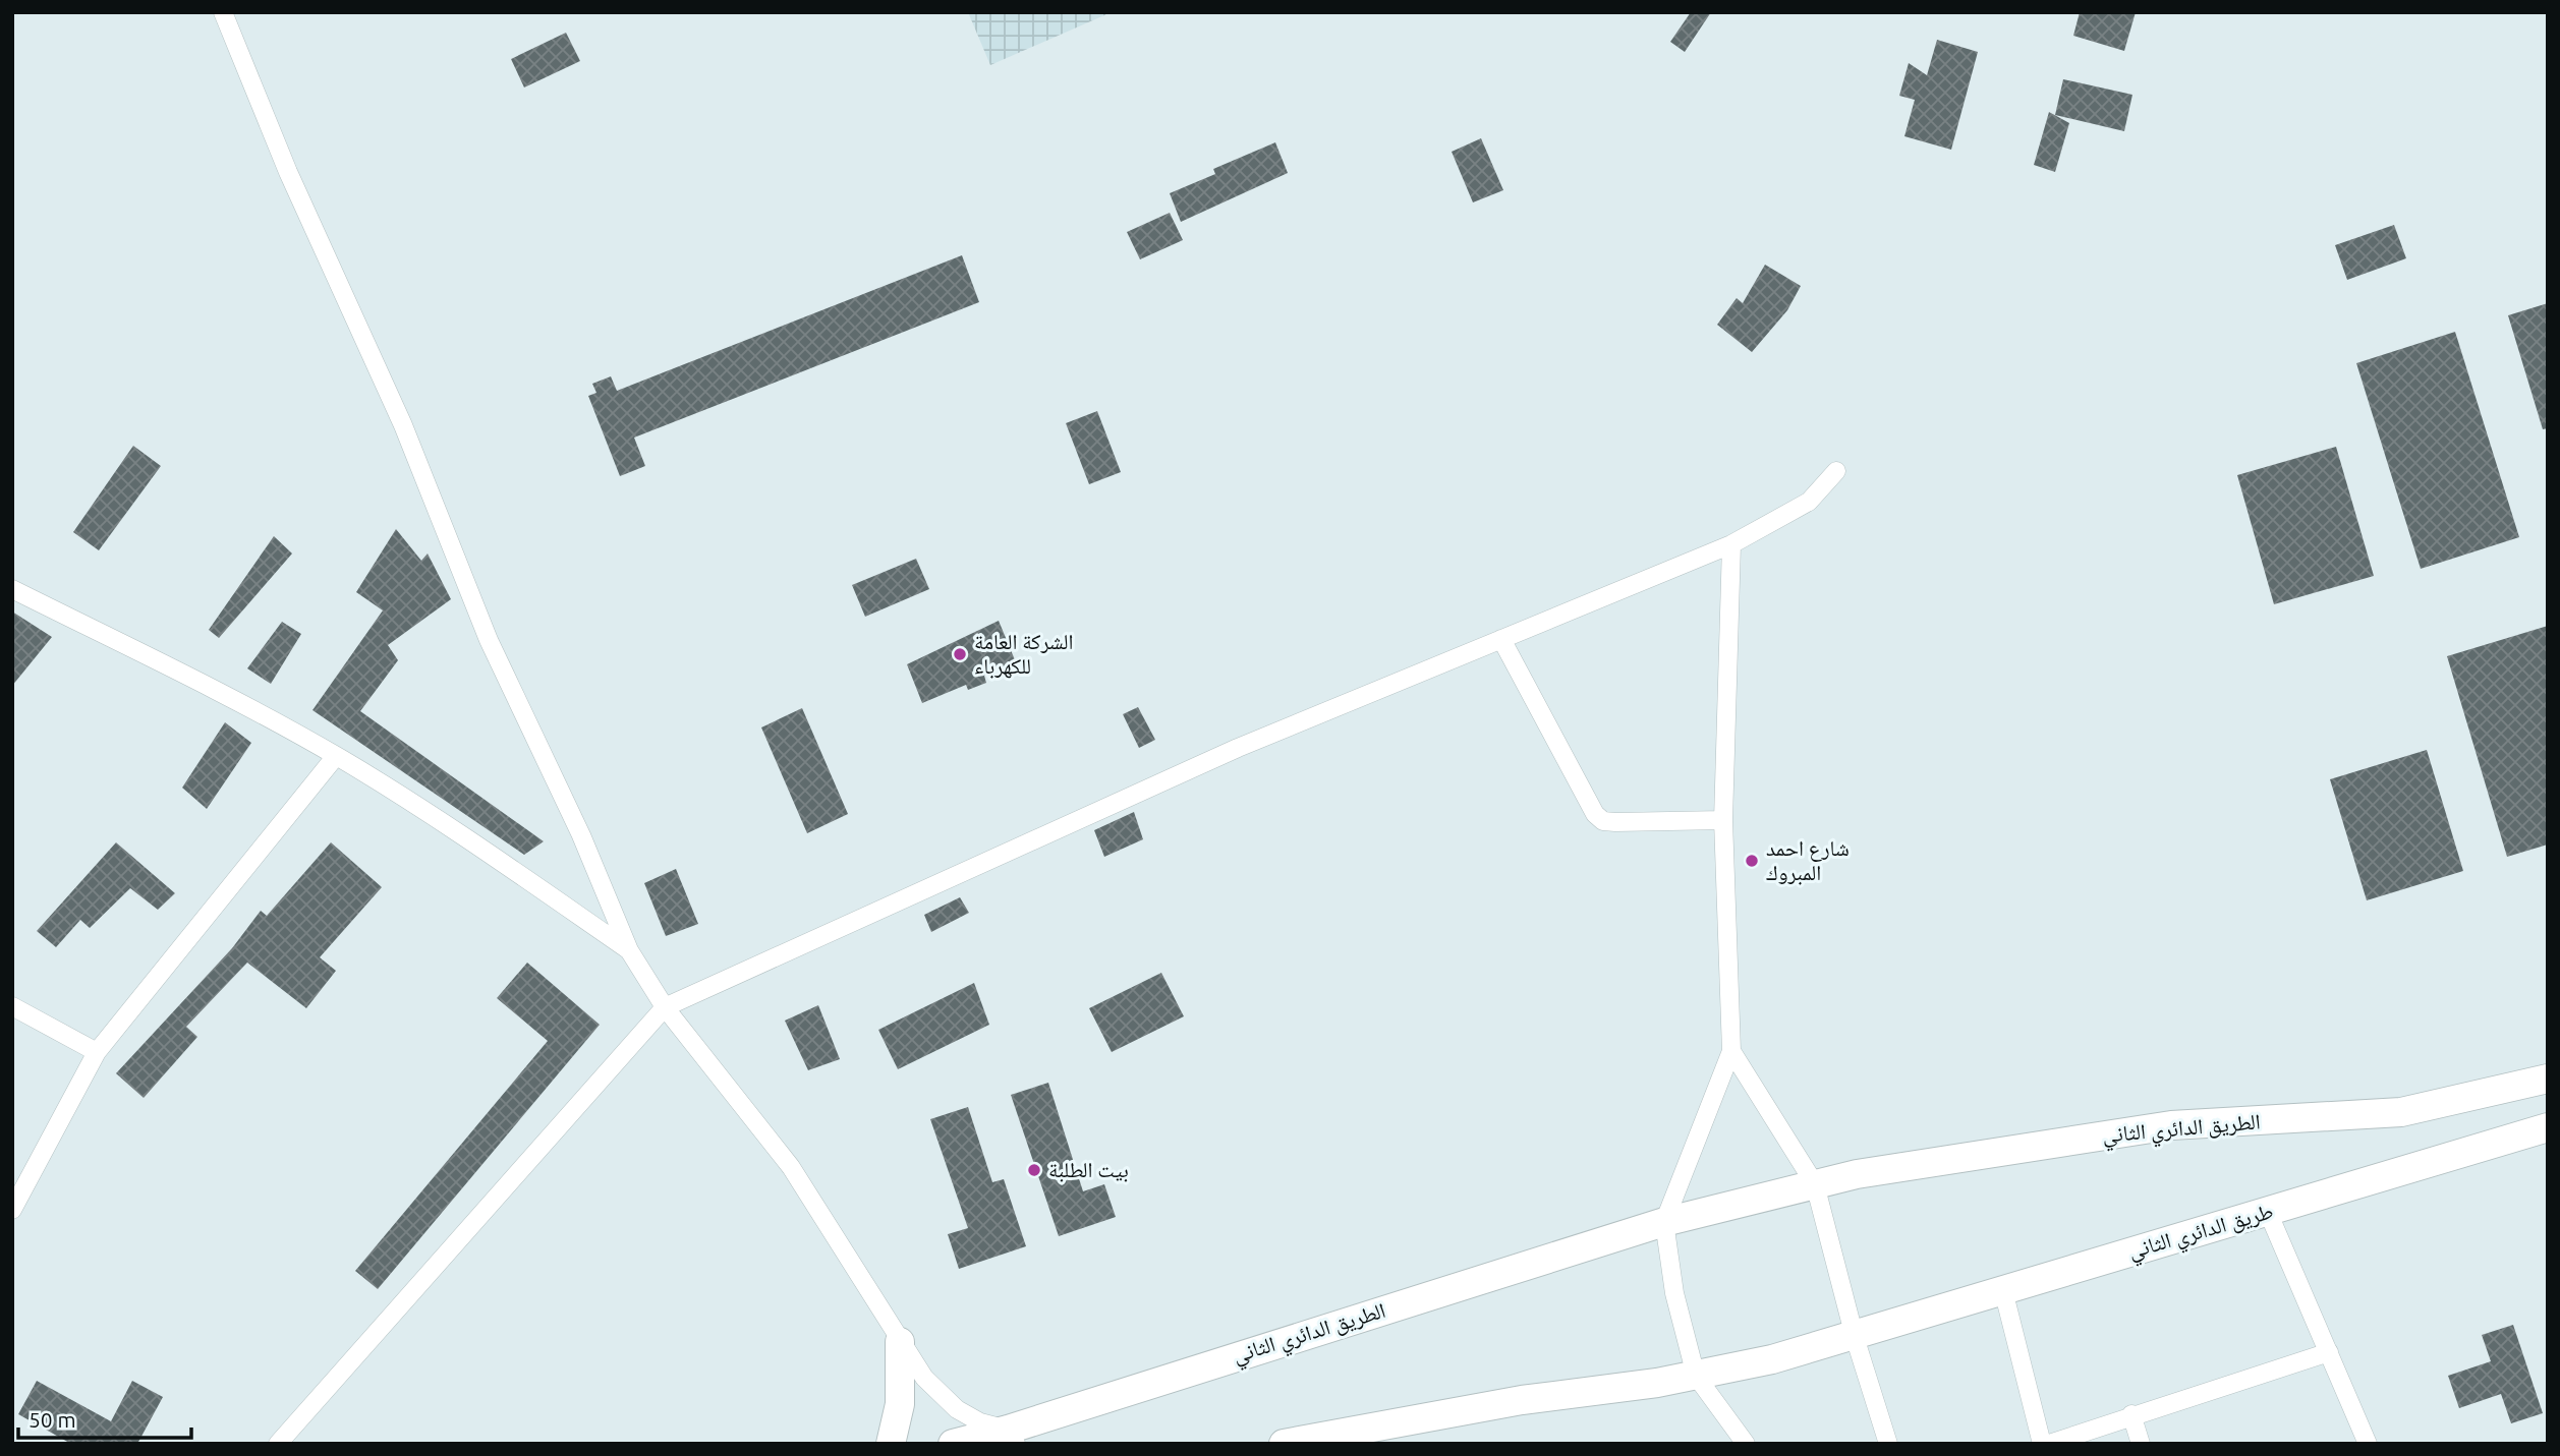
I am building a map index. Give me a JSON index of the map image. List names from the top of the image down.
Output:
{
  "streets": {
    "main road": ["الطريق الدائري الثاني", "طريق الدائري الثاني"]
  },
  "places": ["الشركة العامة للكهرباء", "شارع احمد المبروك", "بيت الطلبة"],
  "scale_bar": "50 m"
}
